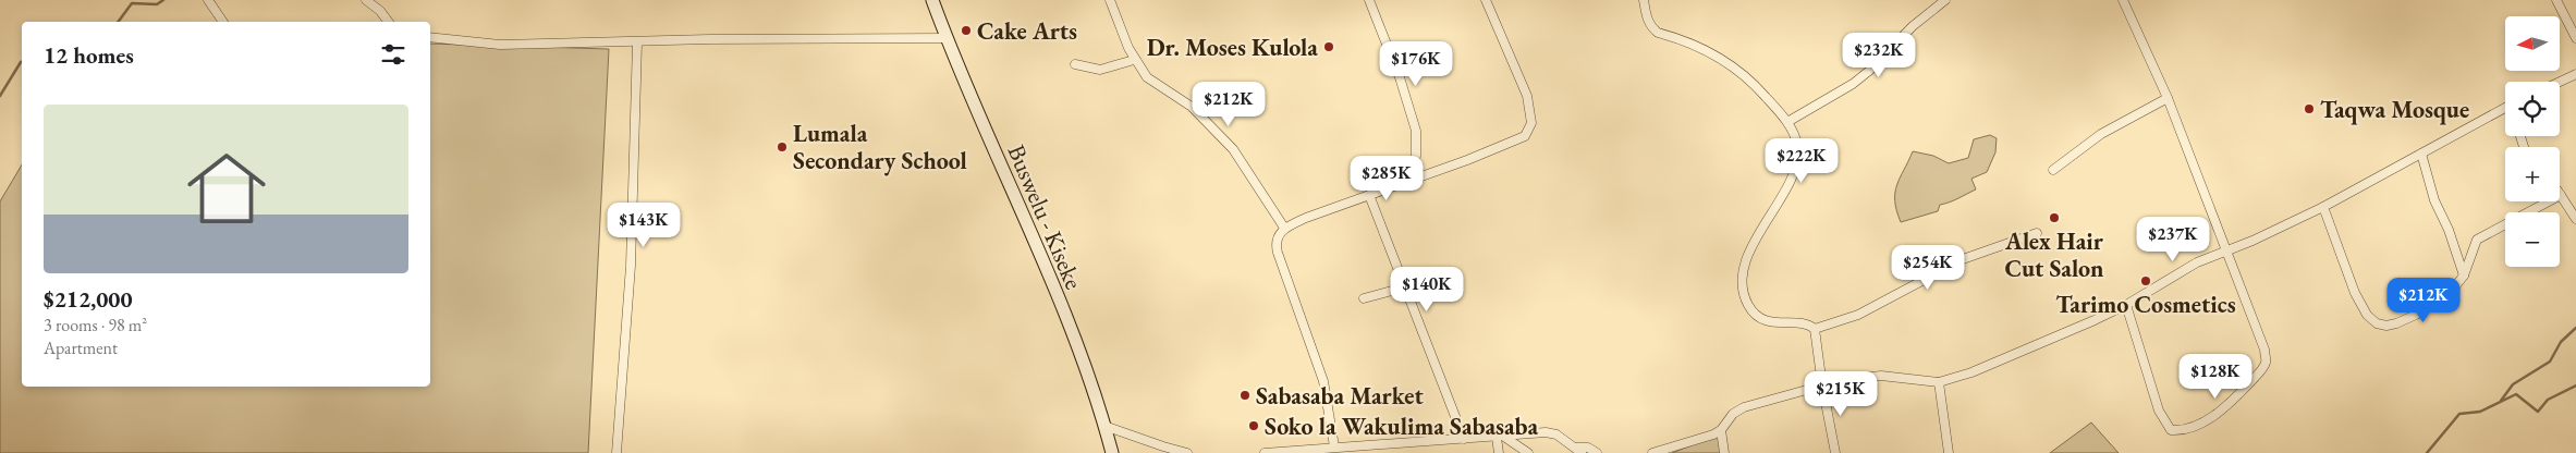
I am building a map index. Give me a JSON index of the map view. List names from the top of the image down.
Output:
{
  "streets": {
    "main road": ["Buswelu - Kiseke"]
  },
  "places": [
    "Cake Arts",
    "Dr. Moses Kulola",
    "Taqwa Mosque",
    "Lumala Secondary School",
    "Alex Hair Cut Salon",
    "Tarimo Cosmetics",
    "Sabasaba Market",
    "Soko la Wakulima Sabasaba"
  ],
  "north": "left",
  "page": {
    "map_buttons": ["+", "−"],
    "heading": "12 homes",
    "price": [
      "$232K",
      "$176K",
      "$212K",
      "$222K",
      "$285K",
      "$143K",
      "$237K",
      "$254K",
      "$140K",
      "$212K",
      "$128K",
      "$215K"
    ],
    "list": [
      {
        "name": "$212,000",
        "note": "3 rooms · 98 m² · Apartment"
      }
    ]
  }
}
